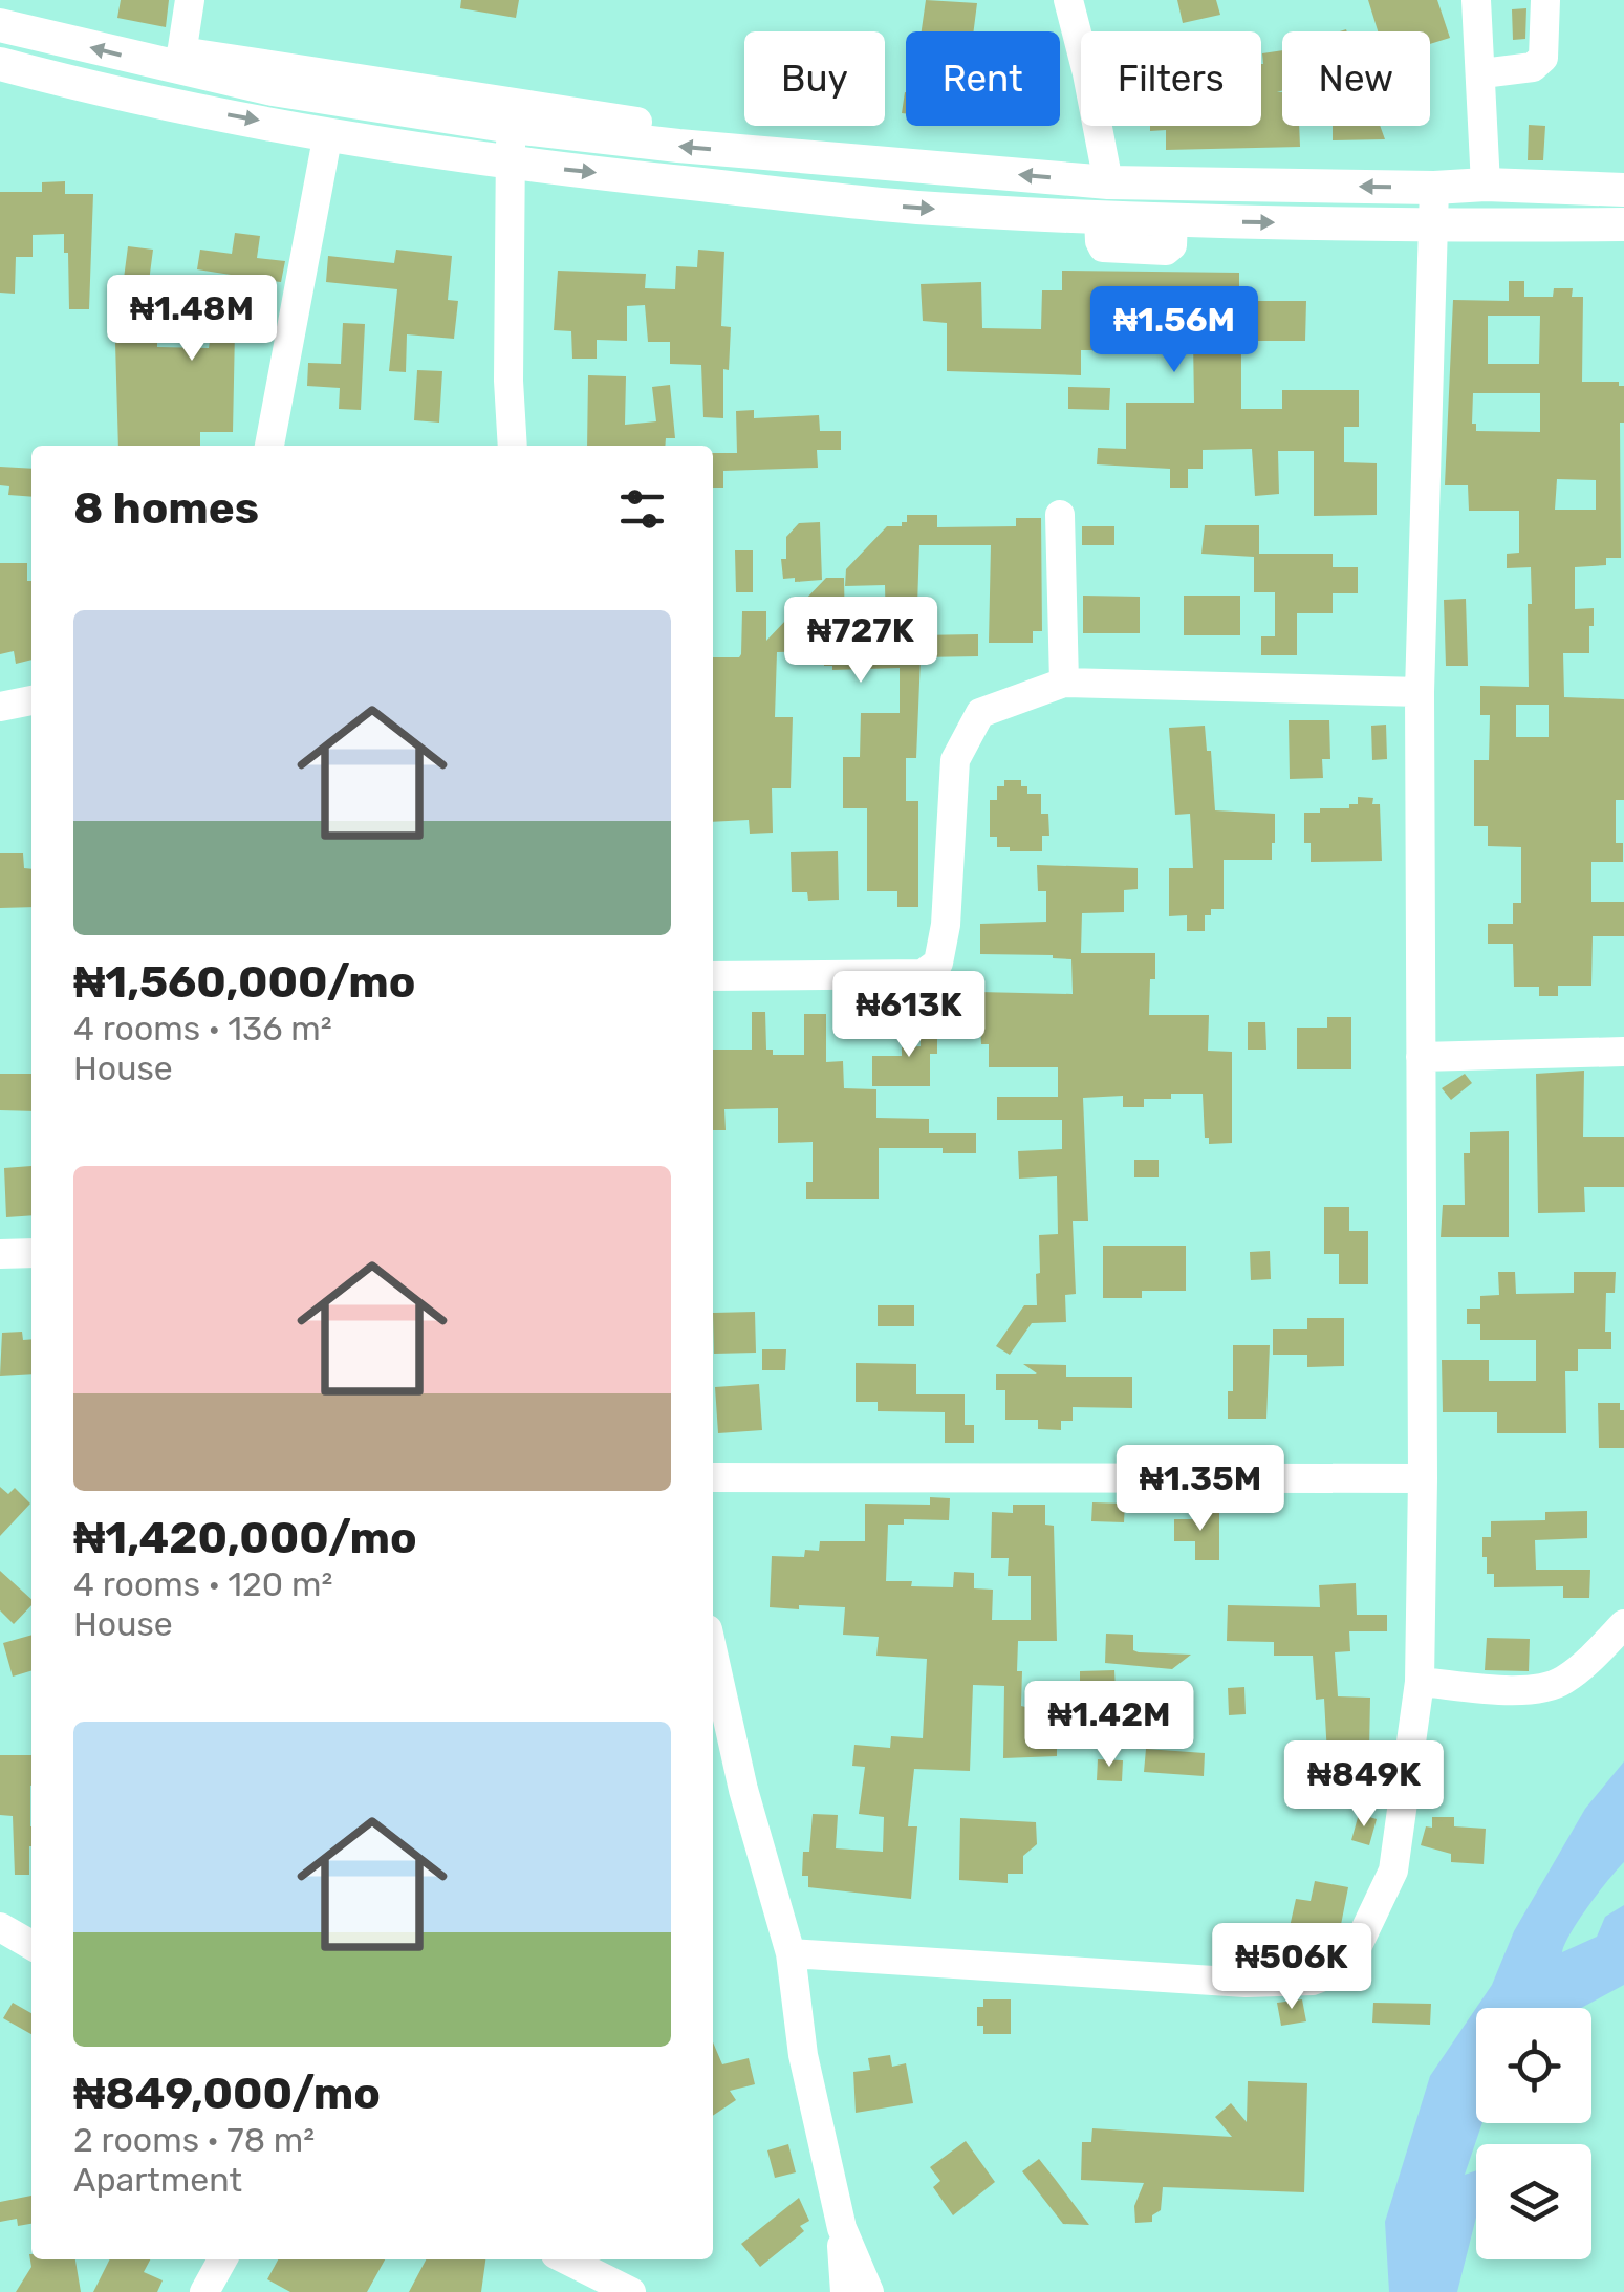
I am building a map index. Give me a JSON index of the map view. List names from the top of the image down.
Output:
{
  "page": {
    "chip": [
      "Buy",
      "Rent",
      "Filters",
      "New"
    ],
    "price": [
      "₦1.48M",
      "₦1.56M",
      "₦727K",
      "₦613K",
      "₦1.35M",
      "₦1.42M",
      "₦849K",
      "₦506K"
    ],
    "heading": "8 homes",
    "list": [
      {
        "name": "₦1,560,000/mo",
        "note": "4 rooms · 136 m² · House"
      },
      {
        "name": "₦1,420,000/mo",
        "note": "4 rooms · 120 m² · House"
      },
      {
        "name": "₦849,000/mo",
        "note": "2 rooms · 78 m² · Apartment"
      }
    ]
  }
}
